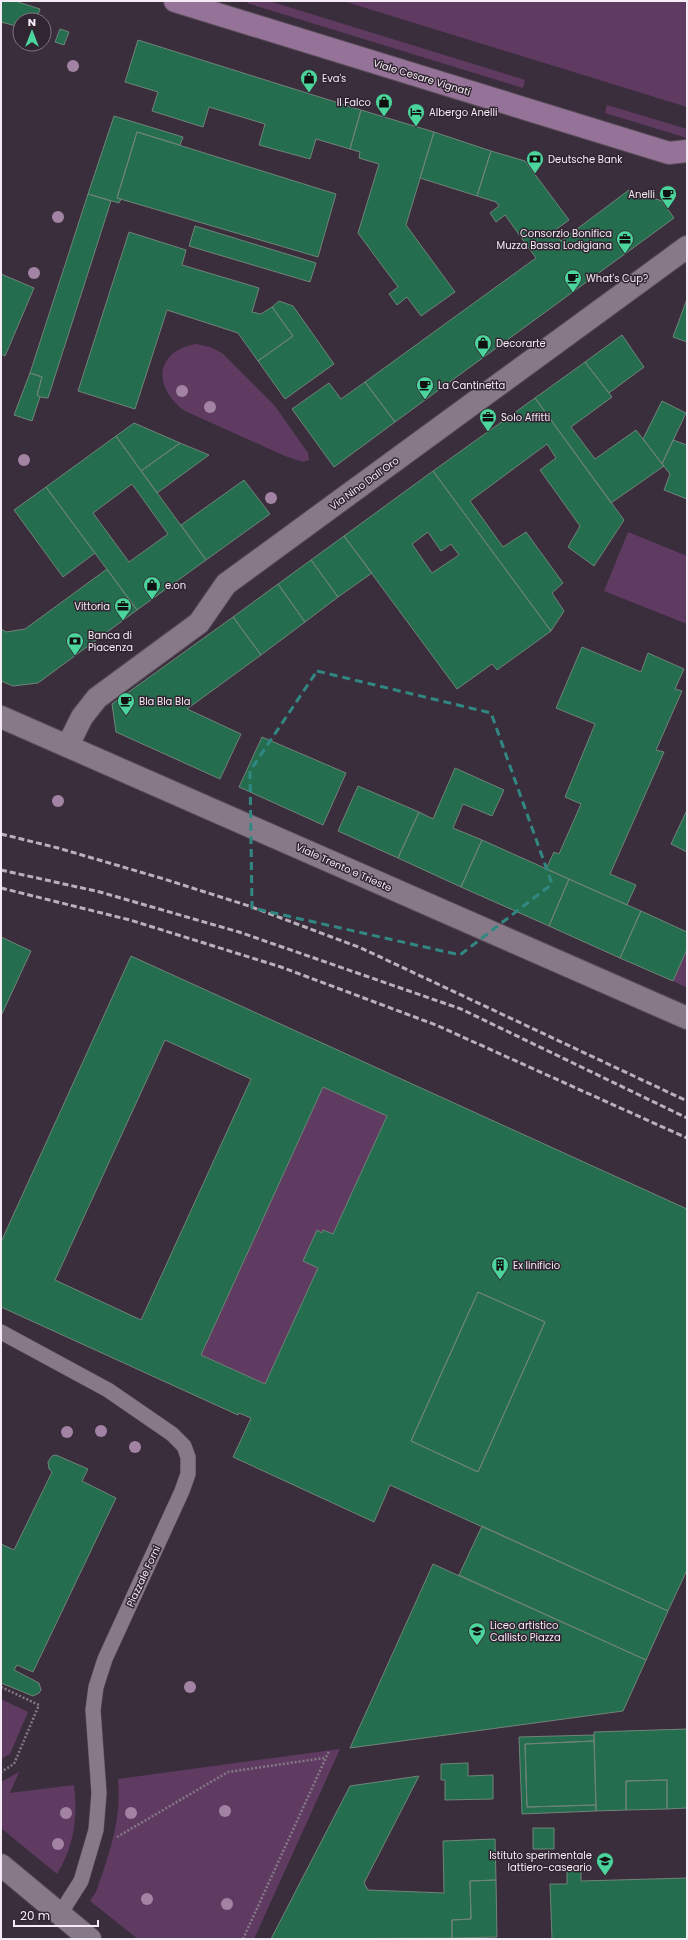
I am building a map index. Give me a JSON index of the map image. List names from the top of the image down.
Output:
{
  "streets": {
    "street": ["Viale Cesare Vignati", "Via Nino Dall’Oro", "Viale Trento e Trieste"],
    "lane": ["Piazzale Forni"]
  },
  "crossings": [
    ["Via Nino Dall’Oro", "Viale Trento e Trieste"]
  ],
  "places": {
    "shop": [
      "Eva's",
      "Il Falco",
      "Decorarte",
      "e.on"
    ],
    "hotel": ["Albergo Anelli"],
    "bank": ["Deutsche Bank", "Banca di Piacenza"],
    "cafe": [
      "Anelli",
      "What's Cup?",
      "La Cantinetta",
      "Bla Bla Bla"
    ],
    "office": ["Consorzio Bonifica Muzza Bassa Lodigiana", "Solo Affitti", "Vittoria"],
    "building": ["Ex linificio"],
    "school or university": ["Liceo artistico Callisto Piazza", "Istituto sperimentale lattiero-caseario"]
  },
  "scale_bar": "20 m",
  "north": "top"
}
